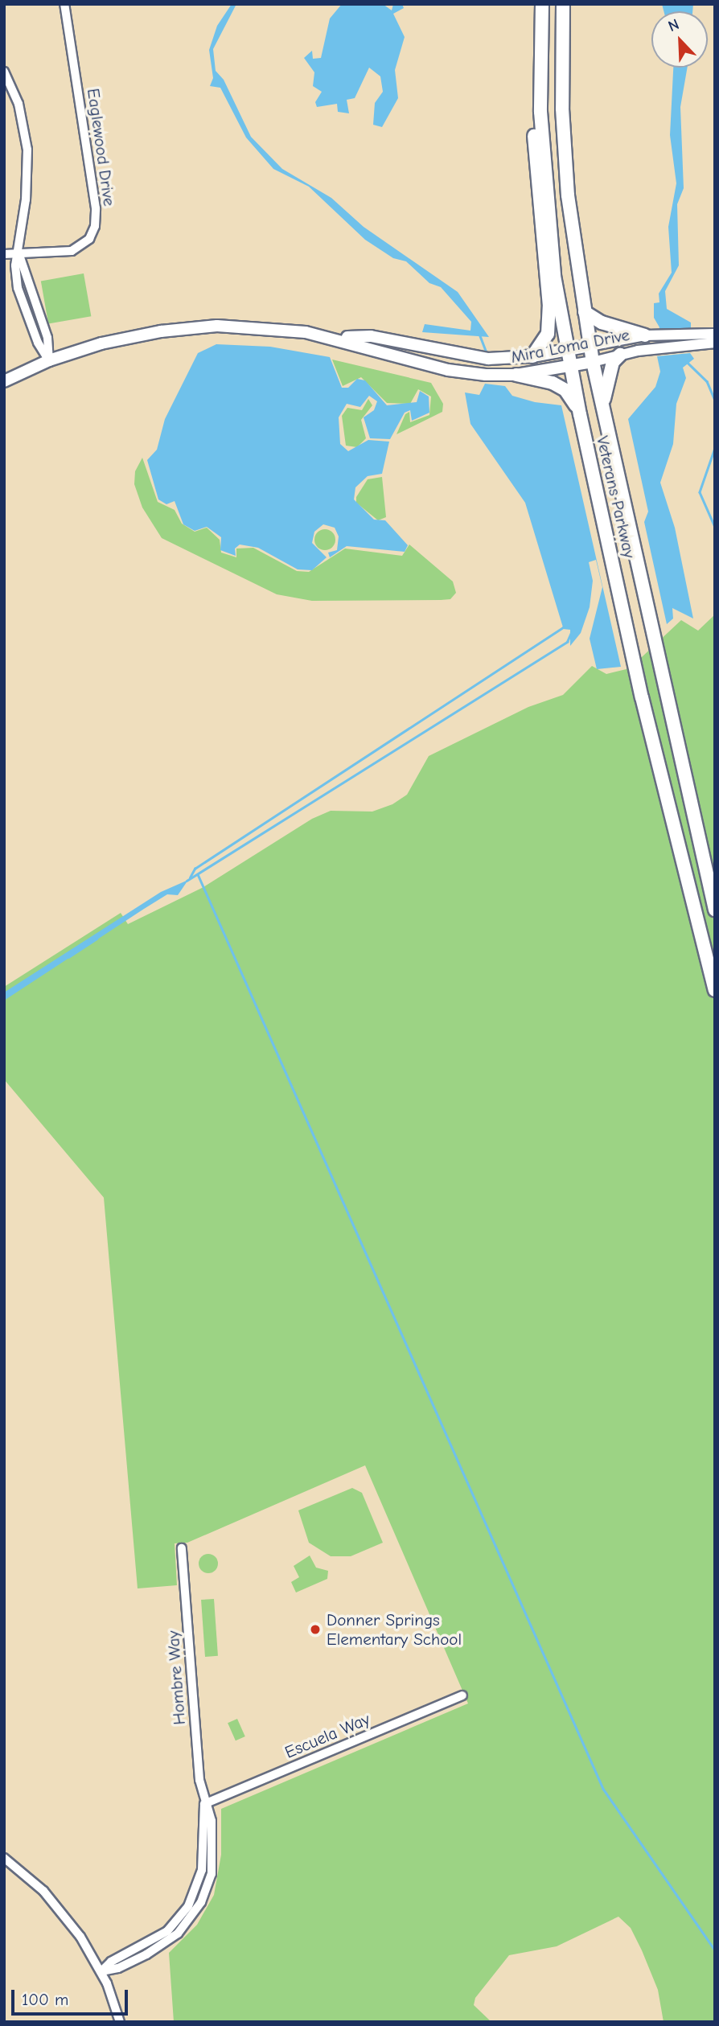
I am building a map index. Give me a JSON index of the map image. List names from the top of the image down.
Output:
{
  "streets": {
    "main road": ["Mira Loma Drive", "Veterans Parkway"],
    "street": ["Eaglewood Drive", "Hombre Way", "Escuela Way"]
  },
  "crossings": [
    ["Mira Loma Drive", "Veterans Parkway"],
    ["Hombre Way", "Escuela Way"]
  ],
  "places": ["Donner Springs Elementary School"],
  "scale_bar": "100 m",
  "north": "top left"
}
